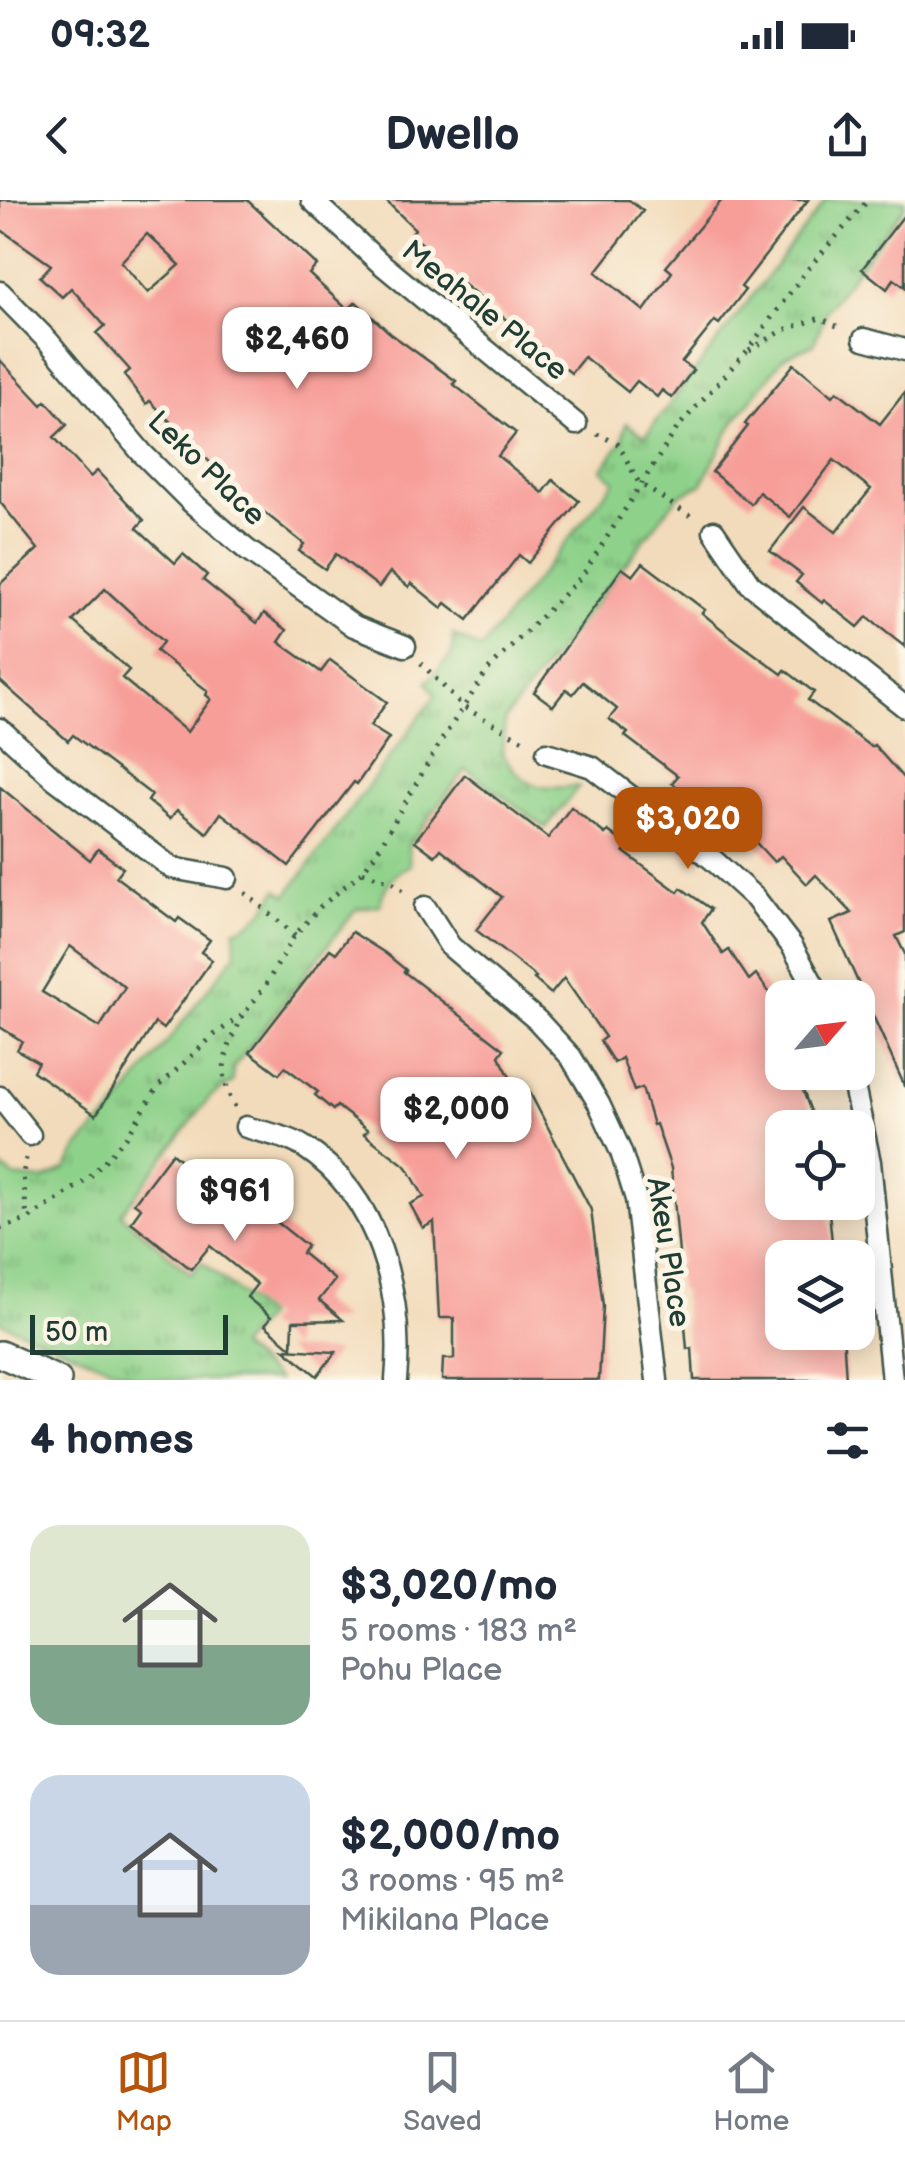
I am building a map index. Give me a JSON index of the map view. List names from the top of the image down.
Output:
{
  "streets": {
    "street": ["Meahale Place", "Leko Place", "Akeu Place"]
  },
  "scale_bar": "50 m",
  "north": "top right",
  "page": {
    "status": "09:32",
    "header": "Dwello",
    "price": [
      "$2,460",
      "$3,020",
      "$2,000",
      "$961"
    ],
    "scale": "50 m",
    "heading": "4 homes",
    "list": [
      {
        "name": "$3,020/mo",
        "note": "5 rooms · 183 m² · Pohu Place"
      },
      {
        "name": "$2,000/mo",
        "note": "3 rooms · 95 m² · Mikilana Place"
      }
    ],
    "tabs": ["Map", "Saved", "Home"]
  }
}
